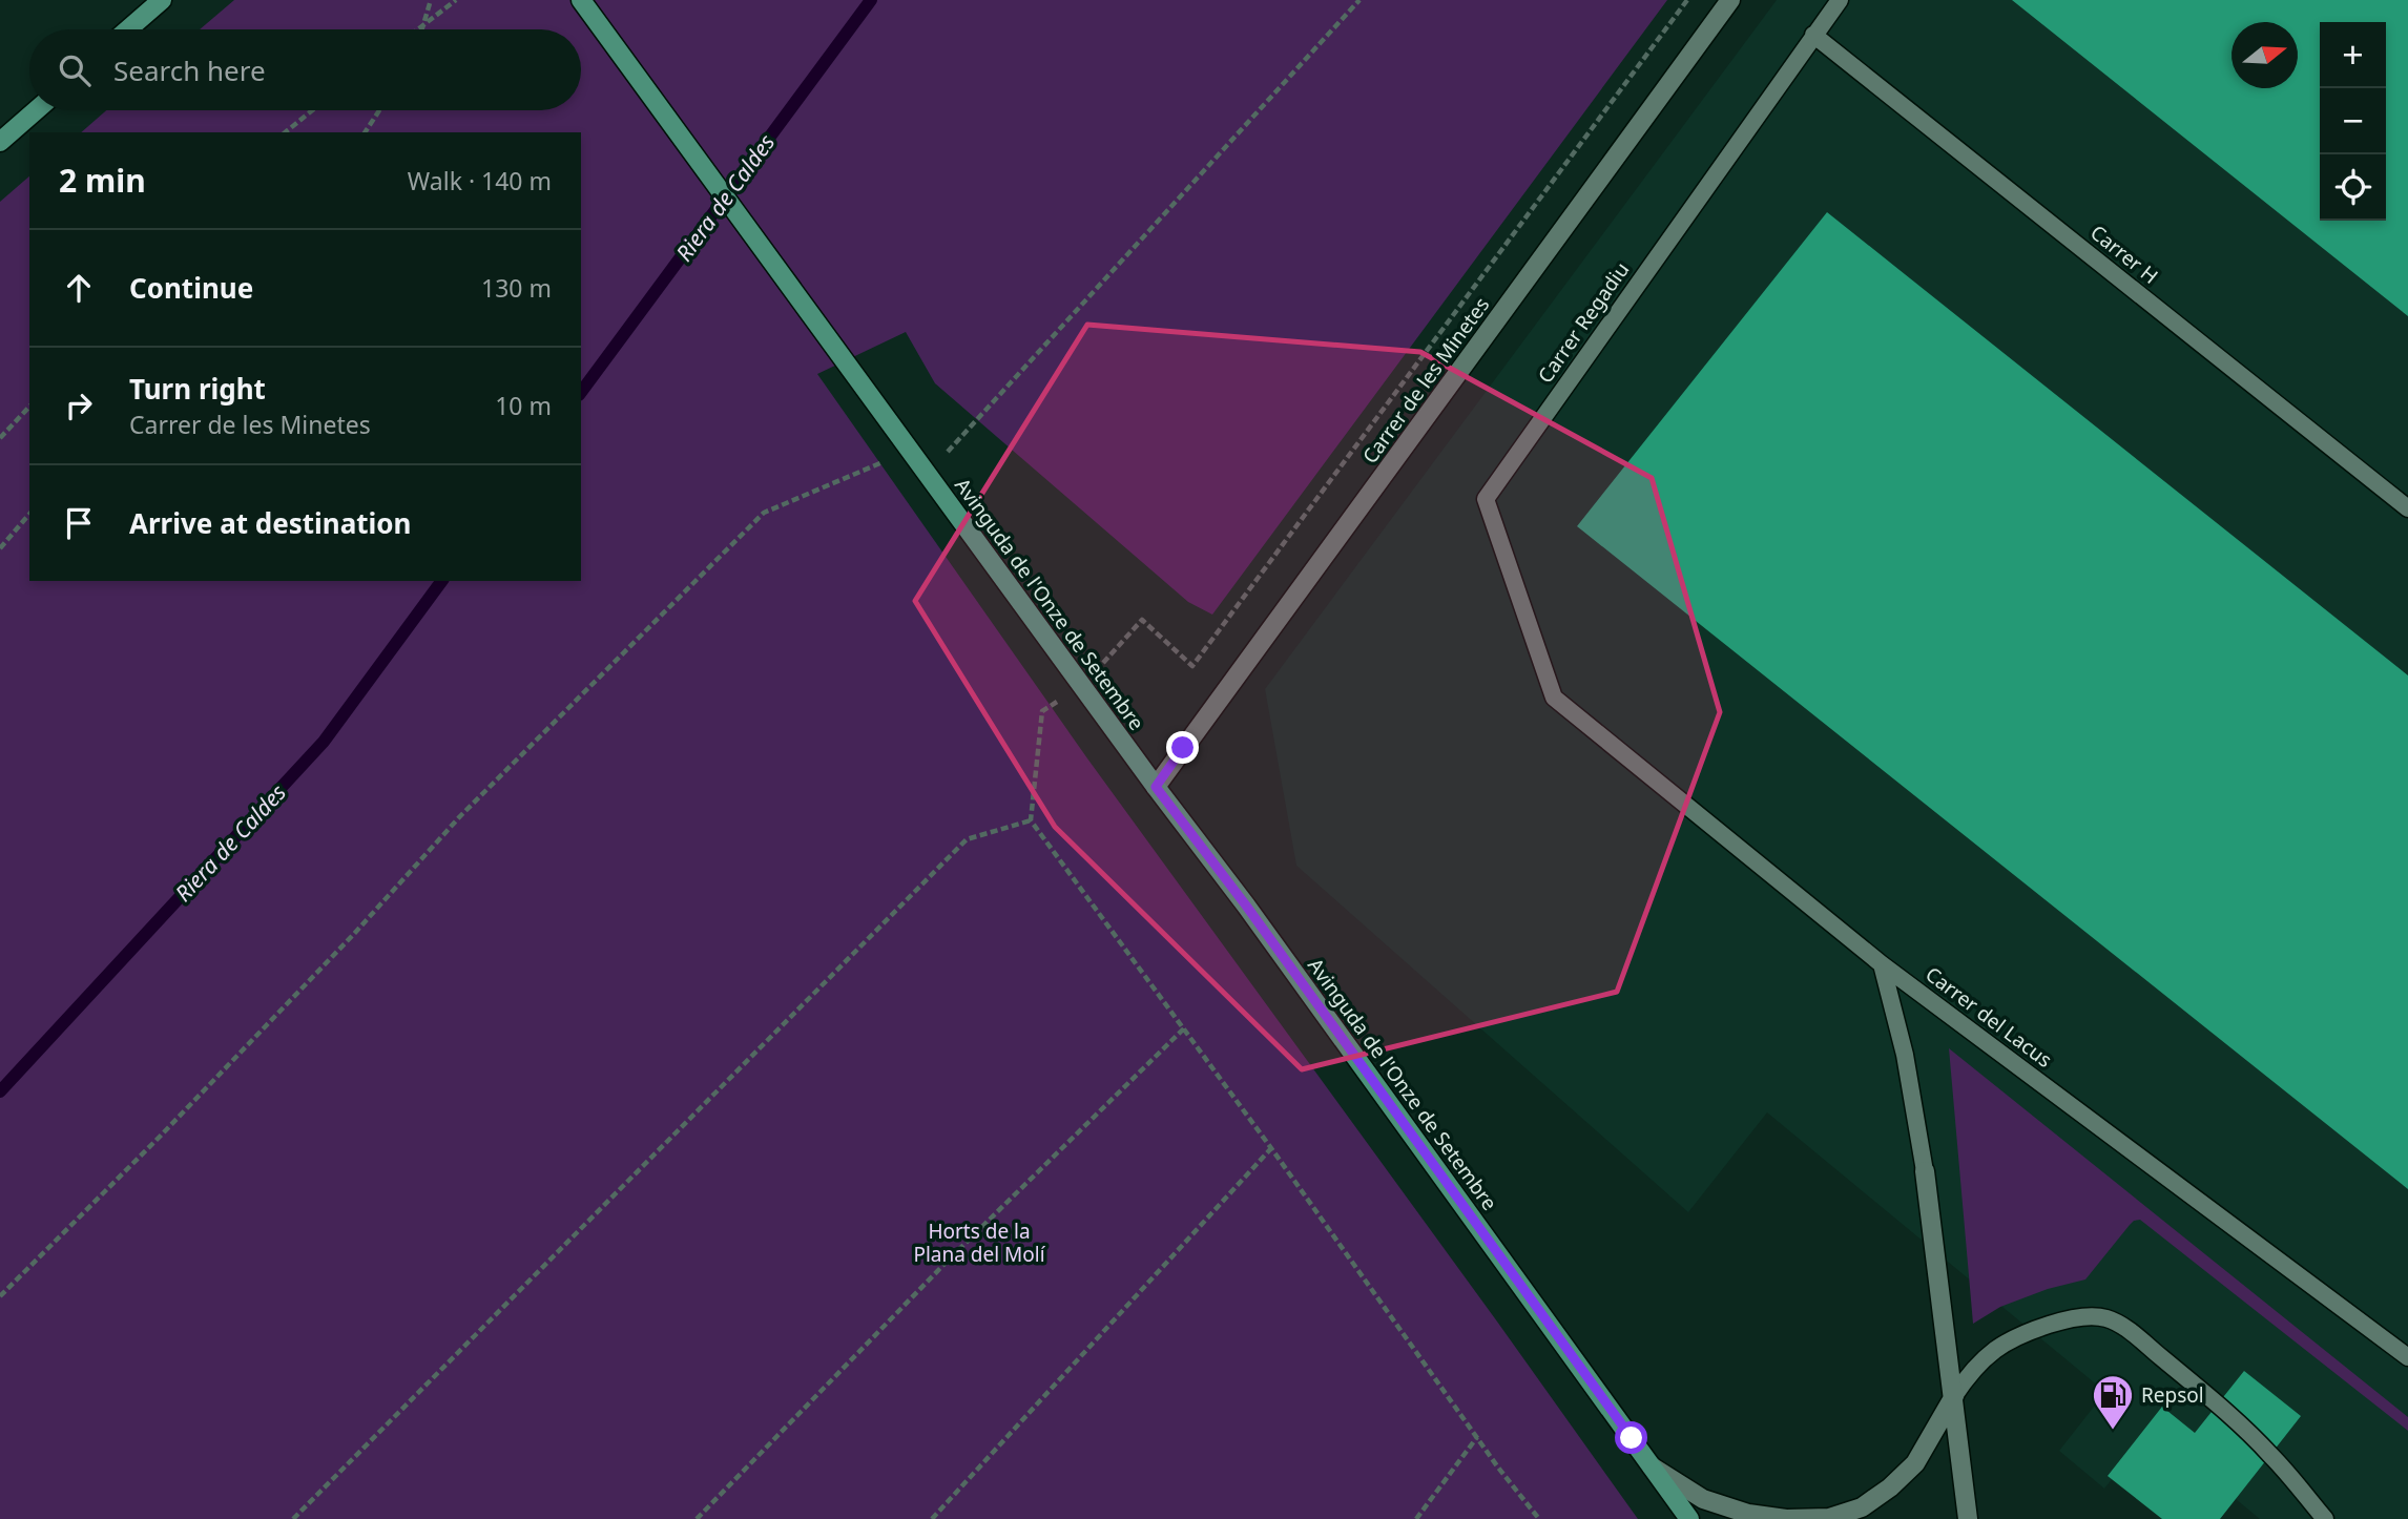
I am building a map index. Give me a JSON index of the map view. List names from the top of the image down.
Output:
{
  "streets": {
    "main road": ["Avinguda de l'Onze de Setembre"],
    "street": ["Carrer de les Minetes"],
    "lane": ["Carrer H", "Carrer Regadiu", "Carrer del Lacus"]
  },
  "crossings": [
    ["Carrer H", "Carrer Regadiu"],
    ["Carrer Regadiu", "Carrer del Lacus"],
    ["Carrer de les Minetes", "Avinguda de l'Onze de Setembre"]
  ],
  "water": ["Riera de Caldes"],
  "parks": ["Horts de la Plana del Molí"],
  "places": {
    "fuel station": ["Repsol"]
  },
  "north": "right",
  "page": {
    "map_buttons": ["+", "−"],
    "search": "Search here",
    "heading": ["2 min", "Walk · 140 m"],
    "list": [
      ["Continue", "130 m"],
      ["Turn right", "Carrer de les Minetes", "10 m"],
      "Arrive at destination"
    ]
  }
}
